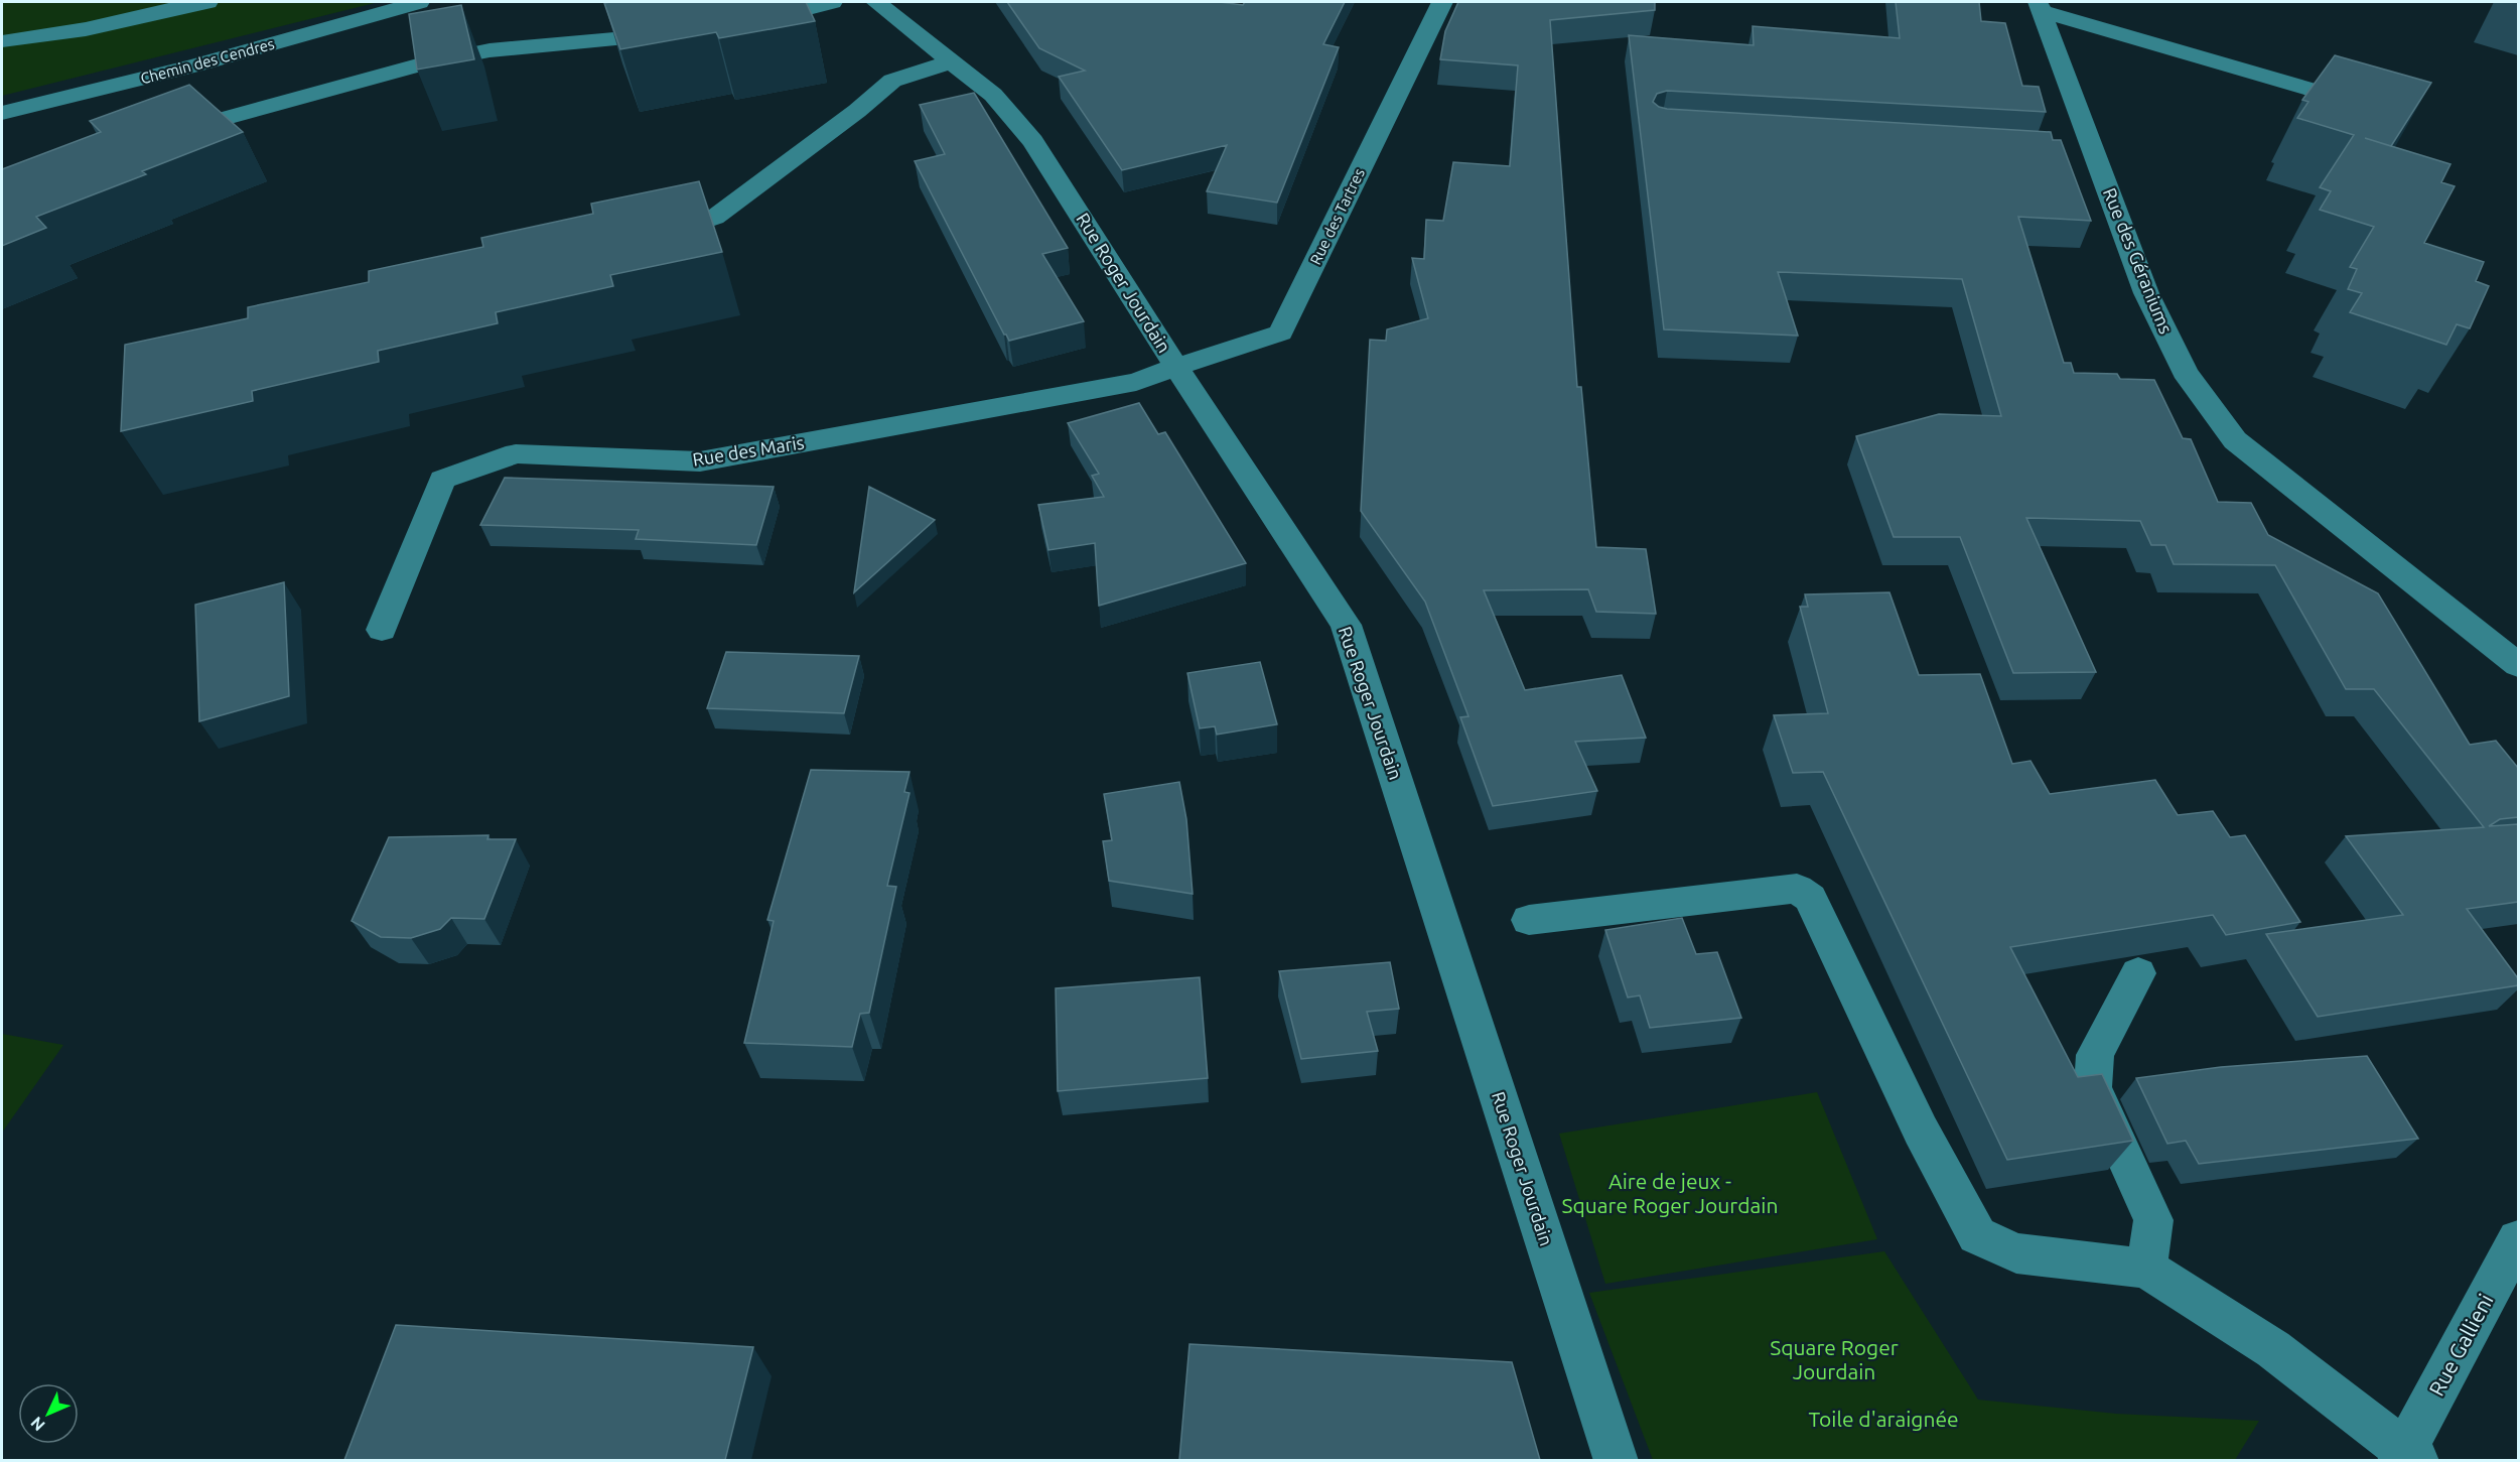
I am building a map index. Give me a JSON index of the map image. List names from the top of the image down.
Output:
{
  "streets": {
    "street": [
      "Chemin des Cendres",
      "Rue des Tartres",
      "Rue des Géraniums",
      "Rue Roger Jourdain",
      "Rue des Maris",
      "Rue Gallieni"
    ]
  },
  "crossings": [
    ["Rue des Tartres", "Rue Roger Jourdain"],
    ["Rue des Tartres", "Rue des Maris"],
    ["Rue Roger Jourdain", "Rue des Maris"]
  ],
  "parks": ["Aire de jeux - Square Roger Jourdain", "Square Roger Jourdain", "Toile d'araignée"],
  "north": "bottom left"
}
